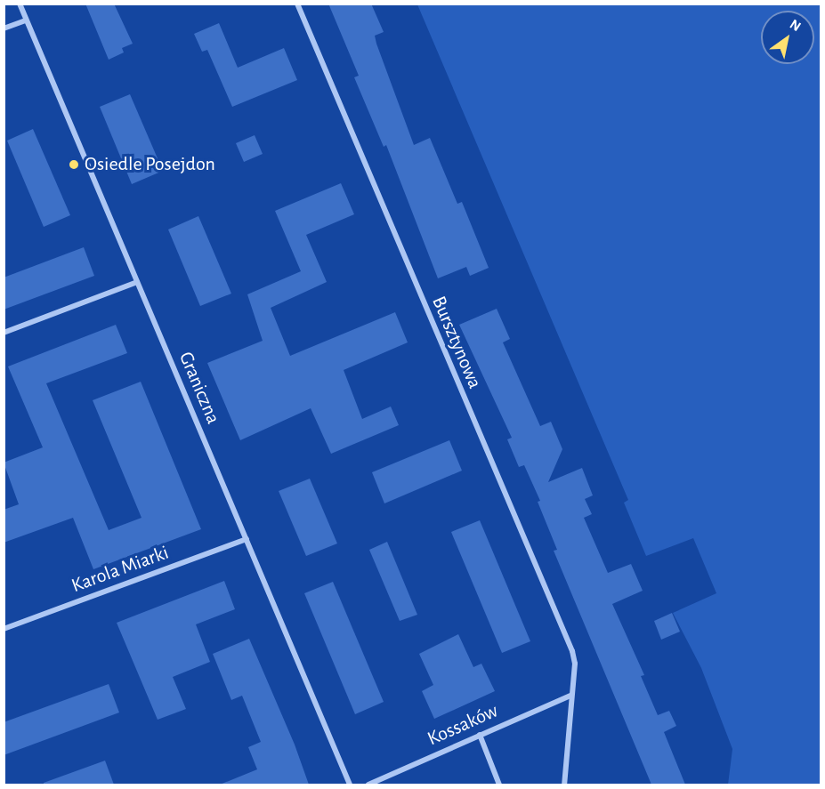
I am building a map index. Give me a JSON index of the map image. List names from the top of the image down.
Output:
{
  "streets": {
    "street": [
      "Bursztynowa",
      "Graniczna",
      "Karola Miarki",
      "Kossaków"
    ]
  },
  "crossings": [
    ["Bursztynowa", "Kossaków"],
    ["Graniczna", "Karola Miarki"]
  ],
  "places": ["Osiedle Posejdon"],
  "north": "top right"
}
